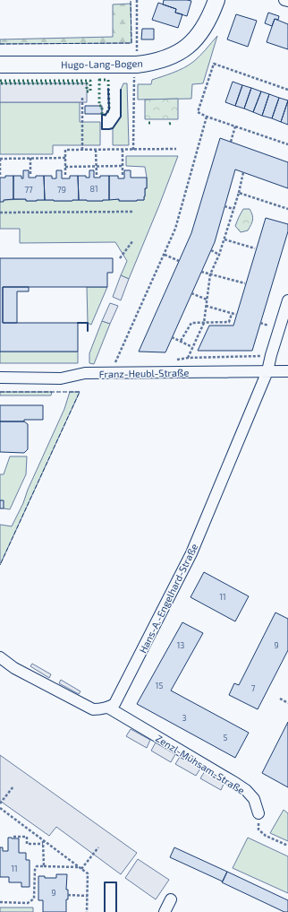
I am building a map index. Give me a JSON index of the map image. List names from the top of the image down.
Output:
{
  "streets": {
    "street": [
      "Hugo-Lang-Bogen",
      "Franz-Heubl-Straße",
      "Hans-A.-Engelhard-Straße",
      "Zenzl-Mühsam-Straße"
    ]
  },
  "crossings": [
    ["Franz-Heubl-Straße", "Hans-A.-Engelhard-Straße"],
    ["Hans-A.-Engelhard-Straße", "Zenzl-Mühsam-Straße"]
  ],
  "house_numbers": [
    "81",
    "77",
    "79",
    "11",
    "13",
    "9",
    "15",
    "7",
    "3",
    "5",
    "11",
    "9"
  ]
}
